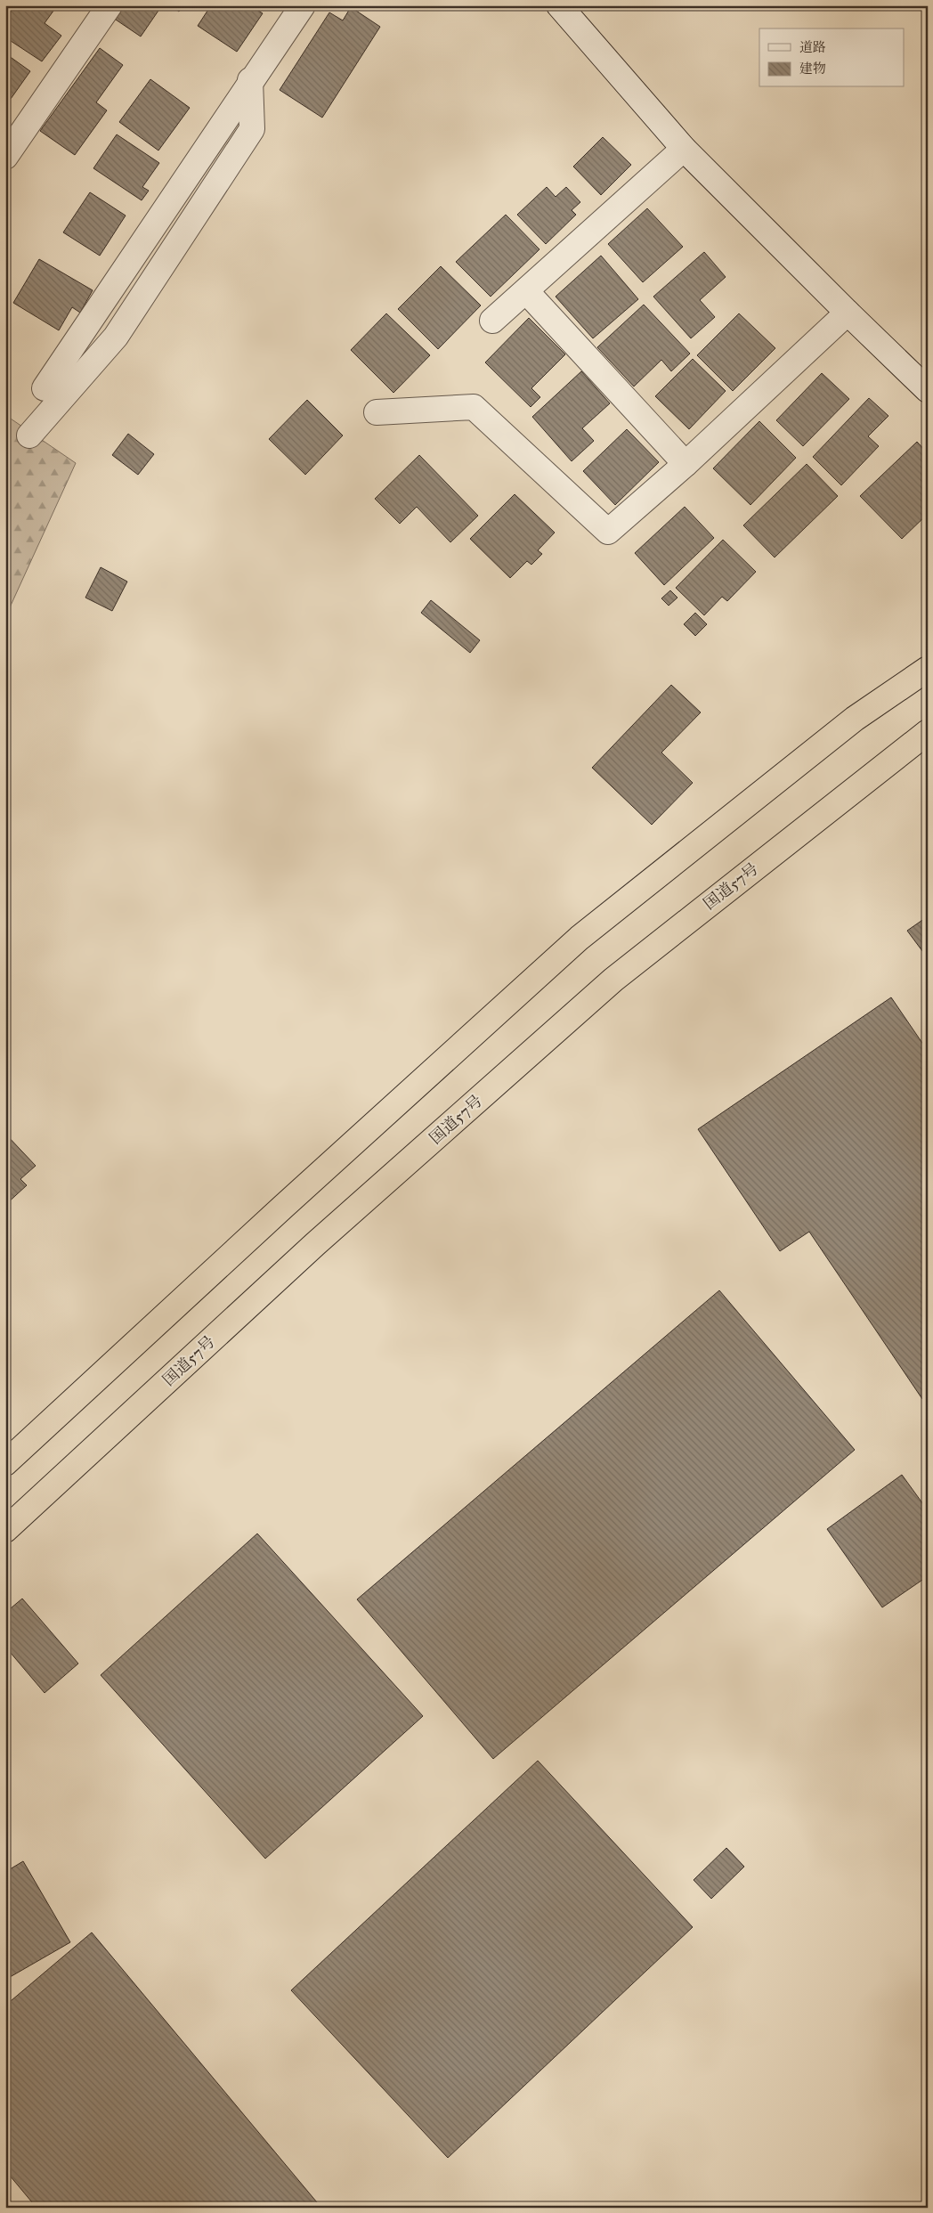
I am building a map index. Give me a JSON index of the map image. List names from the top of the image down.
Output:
{
  "streets": {
    "highway": ["国道57号"]
  },
  "legend": ["道路", "建物"]
}
